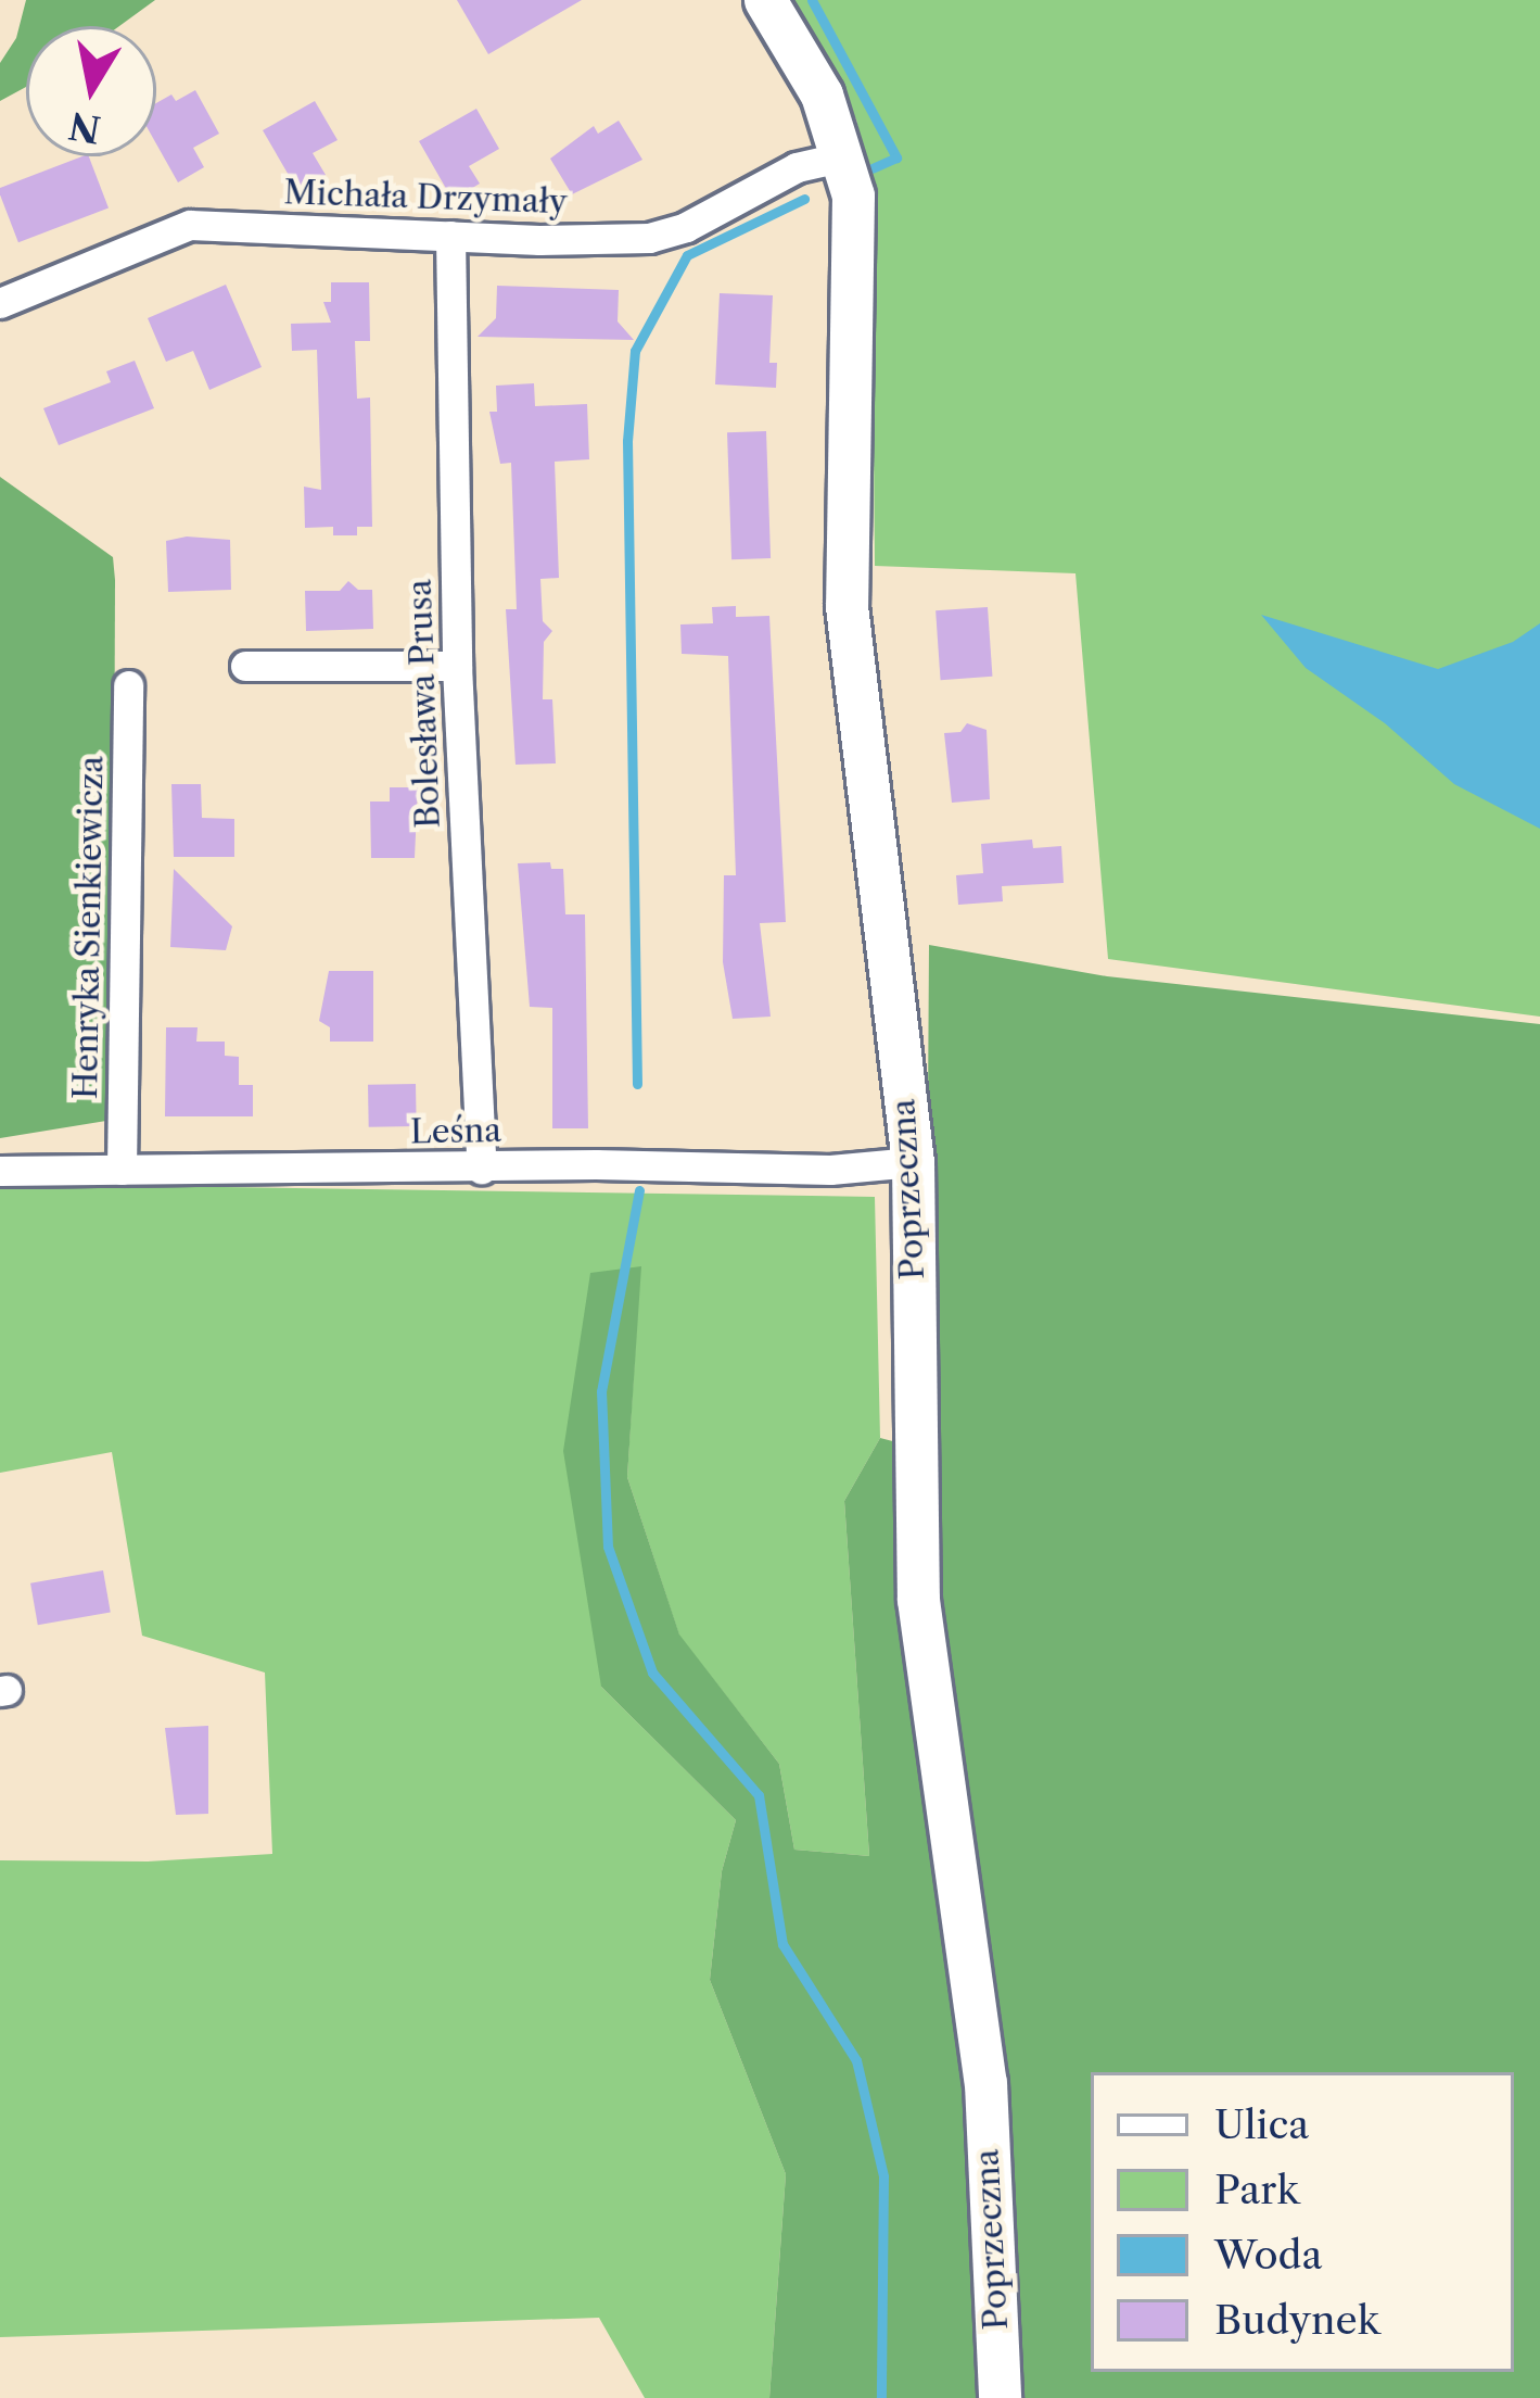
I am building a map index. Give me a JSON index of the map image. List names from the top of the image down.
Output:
{
  "streets": {
    "street": [
      "Michała Drzymały",
      "Bolesława Prusa",
      "Henryka Sienkiewicza",
      "Leśna",
      "Poprzeczna"
    ]
  },
  "crossings": [
    ["Michała Drzymały", "Bolesława Prusa"],
    ["Michała Drzymały", "Poprzeczna"],
    ["Bolesława Prusa", "Leśna"],
    ["Henryka Sienkiewicza", "Leśna"],
    ["Leśna", "Poprzeczna"]
  ],
  "legend": [
    "Ulica",
    "Park",
    "Woda",
    "Budynek"
  ],
  "north": "bottom"
}
